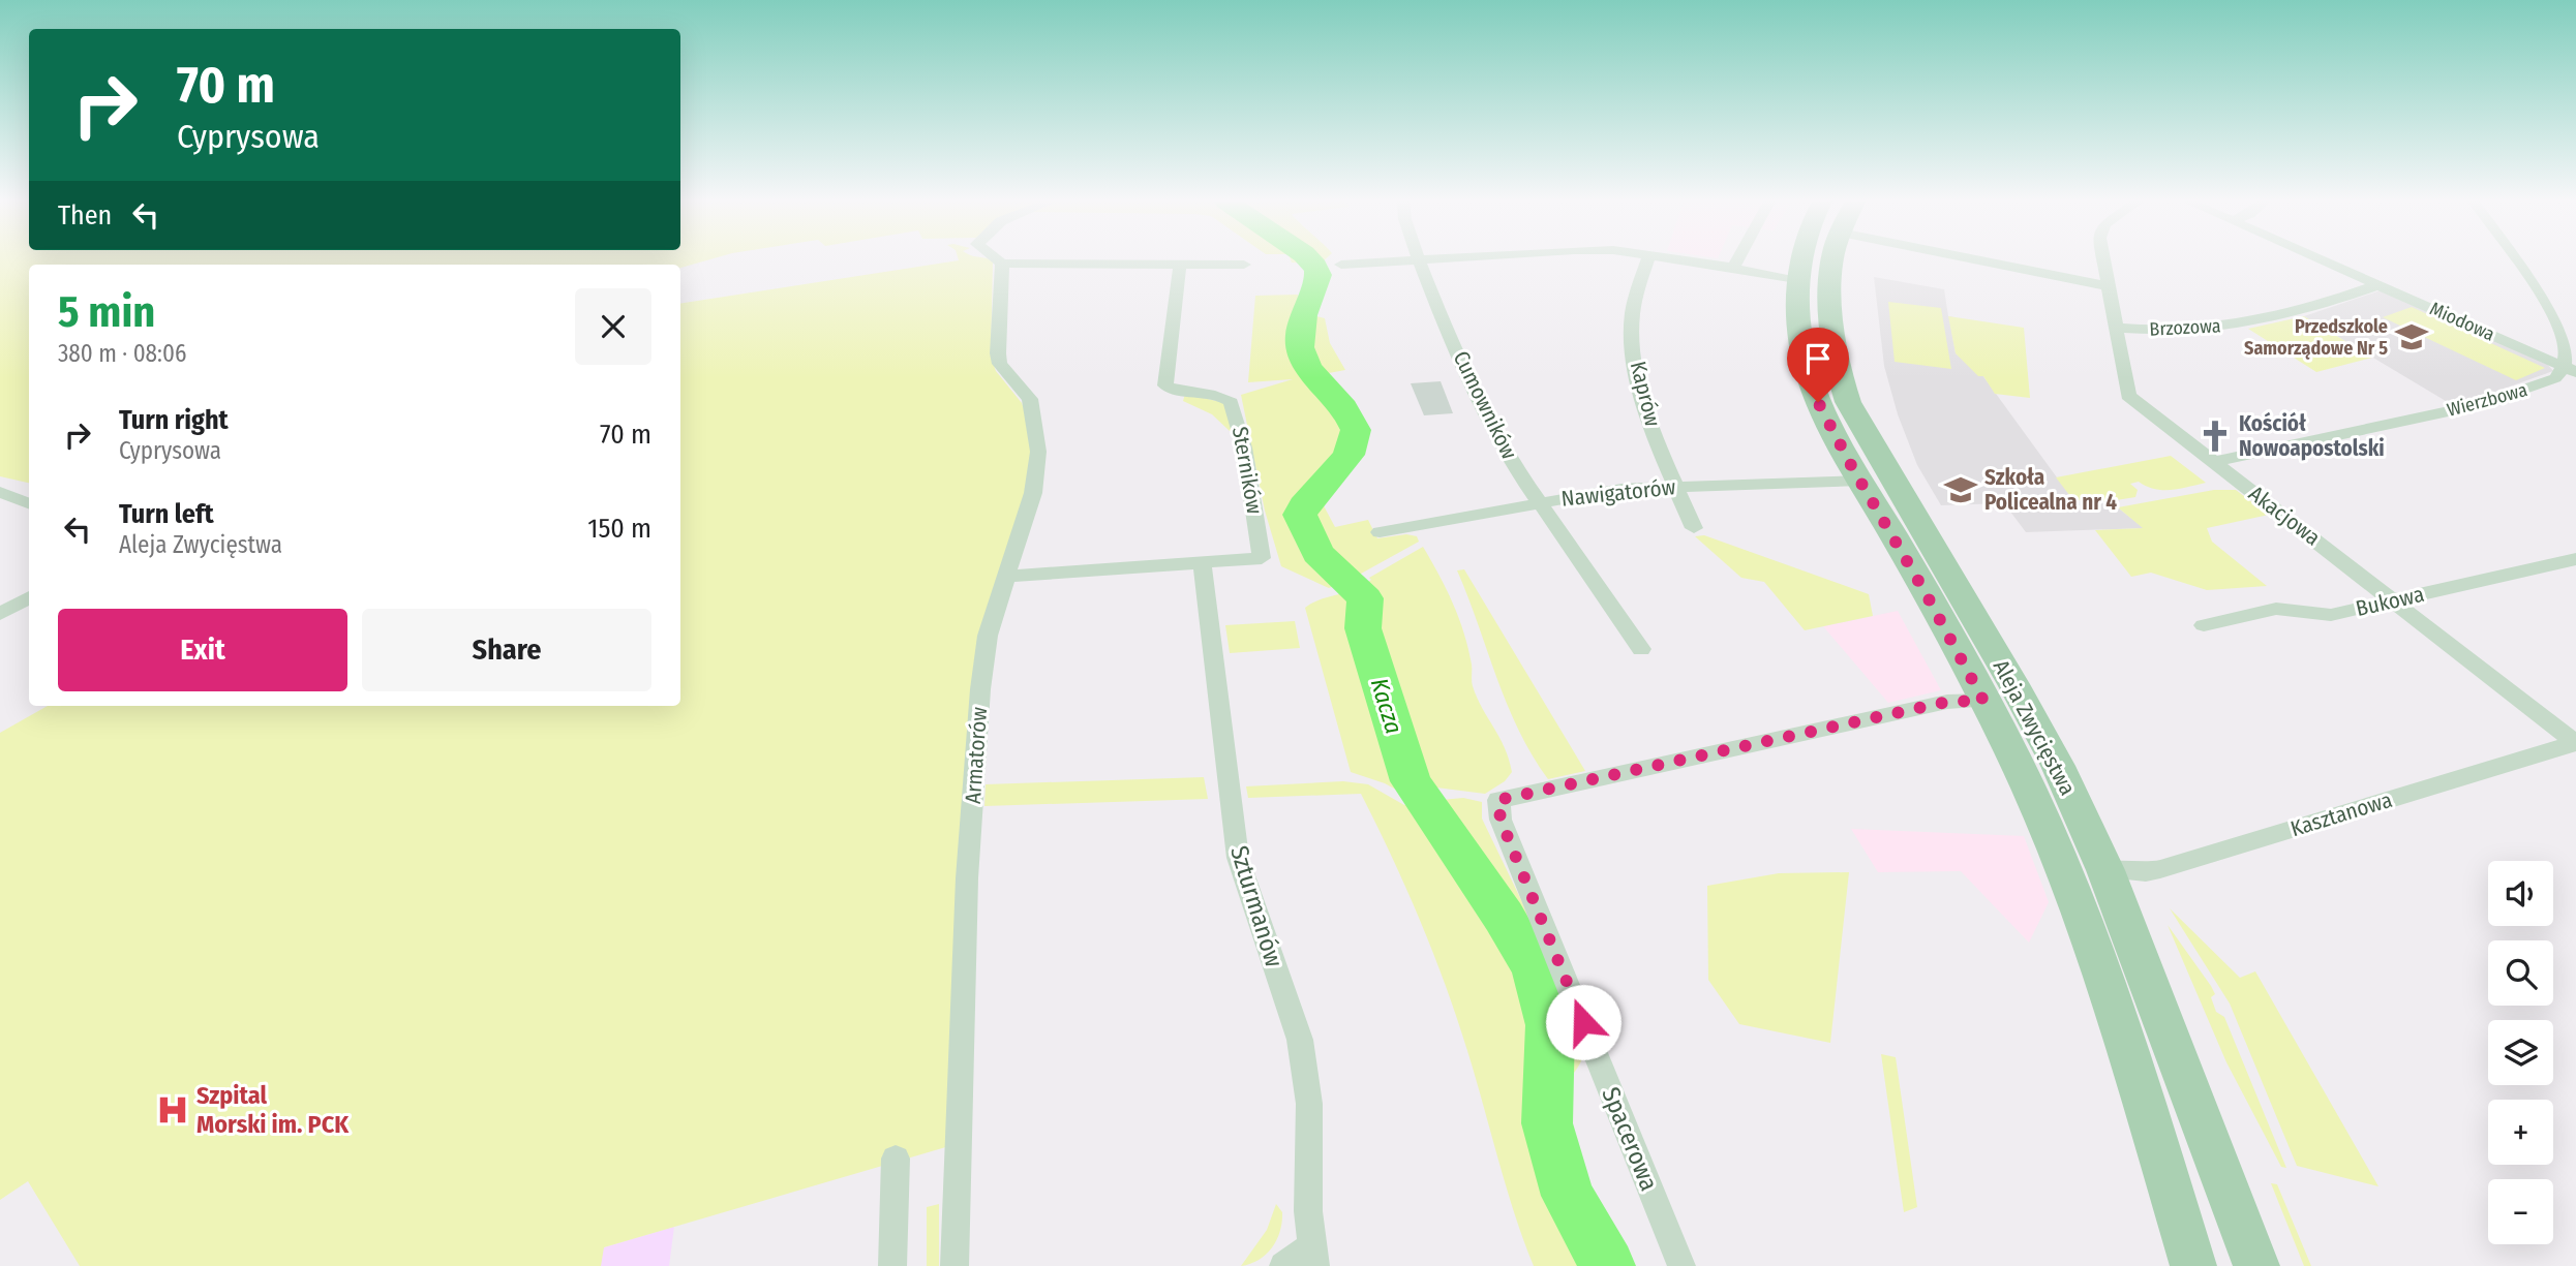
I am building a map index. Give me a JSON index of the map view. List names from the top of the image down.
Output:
{
  "streets": {
    "main road": ["Aleja Zwycięstwa"],
    "street": [
      "Miodowa",
      "Brzozowa",
      "Kaprów",
      "Wierzbowa",
      "Cumowników",
      "Sterników",
      "Nawigatorów",
      "Akacjowa",
      "Bukowa",
      "Armatorów",
      "Kasztanowa",
      "Szturmanów",
      "Spacerowa"
    ]
  },
  "crossings": [
    ["Miodowa", "Brzozowa"],
    ["Miodowa", "Wierzbowa"],
    ["Brzozowa", "Akacjowa"],
    ["Kaprów", "Nawigatorów"],
    ["Wierzbowa", "Akacjowa"],
    ["Cumowników", "Nawigatorów"],
    ["Sterników", "Szturmanów"],
    ["Nawigatorów", "Aleja Zwycięstwa"],
    ["Akacjowa", "Bukowa"],
    ["Akacjowa", "Kasztanowa"],
    ["Aleja Zwycięstwa", "Kasztanowa"],
    ["Aleja Zwycięstwa", "Spacerowa"]
  ],
  "water": ["Kacza"],
  "places": {
    "school or university": ["Przedszkole Samorządowe Nr 5", "Szkoła Policealna nr 4"],
    "church": ["Kościół Nowoapostolski"],
    "hospital": ["Szpital Morski im. PCK"]
  },
  "page": {
    "turn": ["70 m", "Cyprysowa"],
    "then": "Then",
    "heading": ["5 min", "380 m · 08:06"],
    "list": [
      {
        "name": "Turn right",
        "note": "Cyprysowa",
        "value": "70 m"
      },
      {
        "name": "Turn left",
        "note": "Aleja Zwycięstwa",
        "value": "150 m"
      }
    ],
    "buttons": ["Exit", "Share"],
    "map_buttons": ["+", "−"]
  }
}
